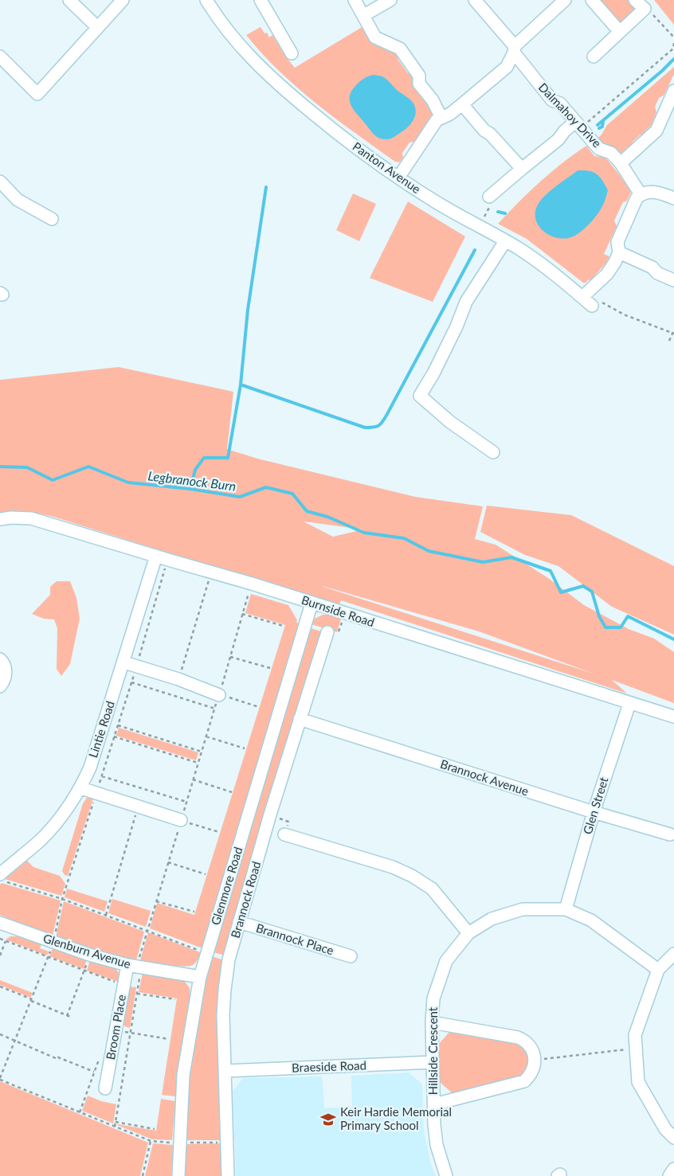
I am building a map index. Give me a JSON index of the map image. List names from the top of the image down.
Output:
{
  "streets": {
    "street": [
      "Dalmahoy Drive",
      "Panton Avenue",
      "Burnside Road",
      "Lintie Road",
      "Brannock Avenue",
      "Glen Street",
      "Glenmore Road",
      "Brannock Road",
      "Brannock Place",
      "Glenburn Avenue",
      "Broom Place",
      "Hillside Crescent",
      "Braeside Road"
    ]
  },
  "crossings": [
    ["Burnside Road", "Lintie Road"],
    ["Burnside Road", "Glen Street"],
    ["Burnside Road", "Glenmore Road"],
    ["Brannock Avenue", "Glen Street"],
    ["Brannock Avenue", "Brannock Road"],
    ["Glen Street", "Hillside Crescent"],
    ["Glenmore Road", "Glenburn Avenue"],
    ["Brannock Road", "Brannock Place"],
    ["Brannock Road", "Braeside Road"],
    ["Glenburn Avenue", "Broom Place"],
    ["Hillside Crescent", "Braeside Road"]
  ],
  "water": ["Legbranock Burn"],
  "places": {
    "school or university": ["Keir Hardie Memorial Primary School"]
  }
}
